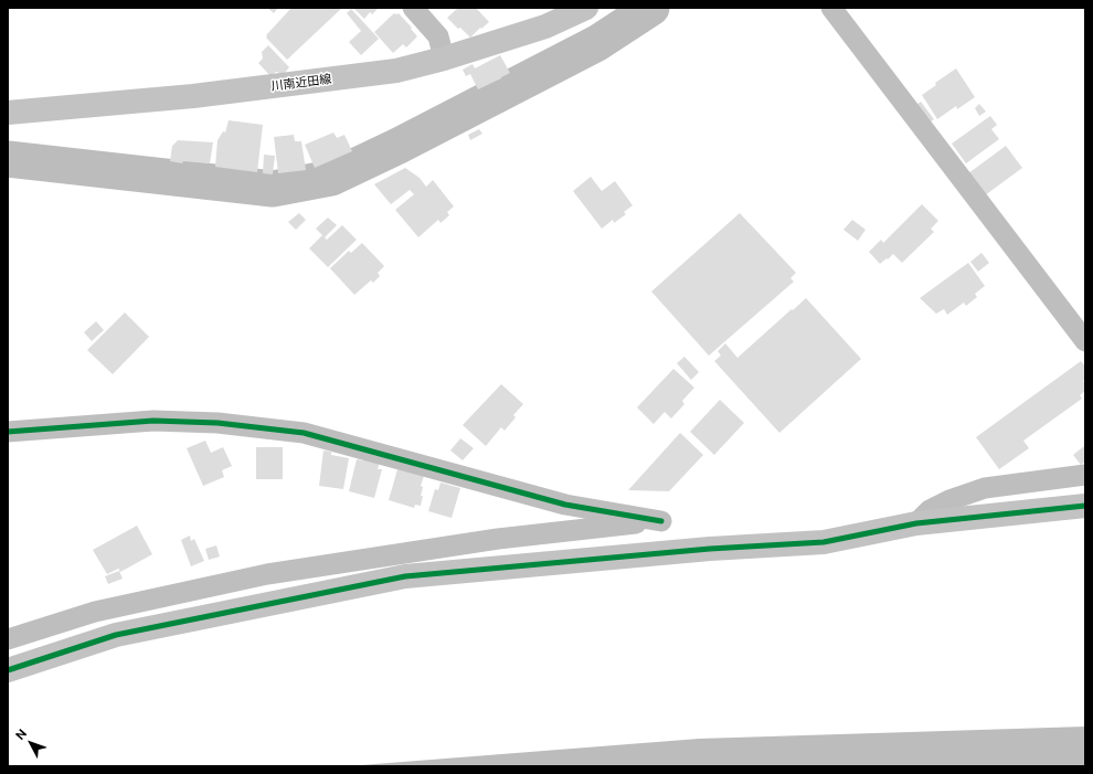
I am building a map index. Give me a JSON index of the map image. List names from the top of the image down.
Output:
{
  "streets": {
    "street": ["川南近田線"]
  },
  "north": "top left"
}
